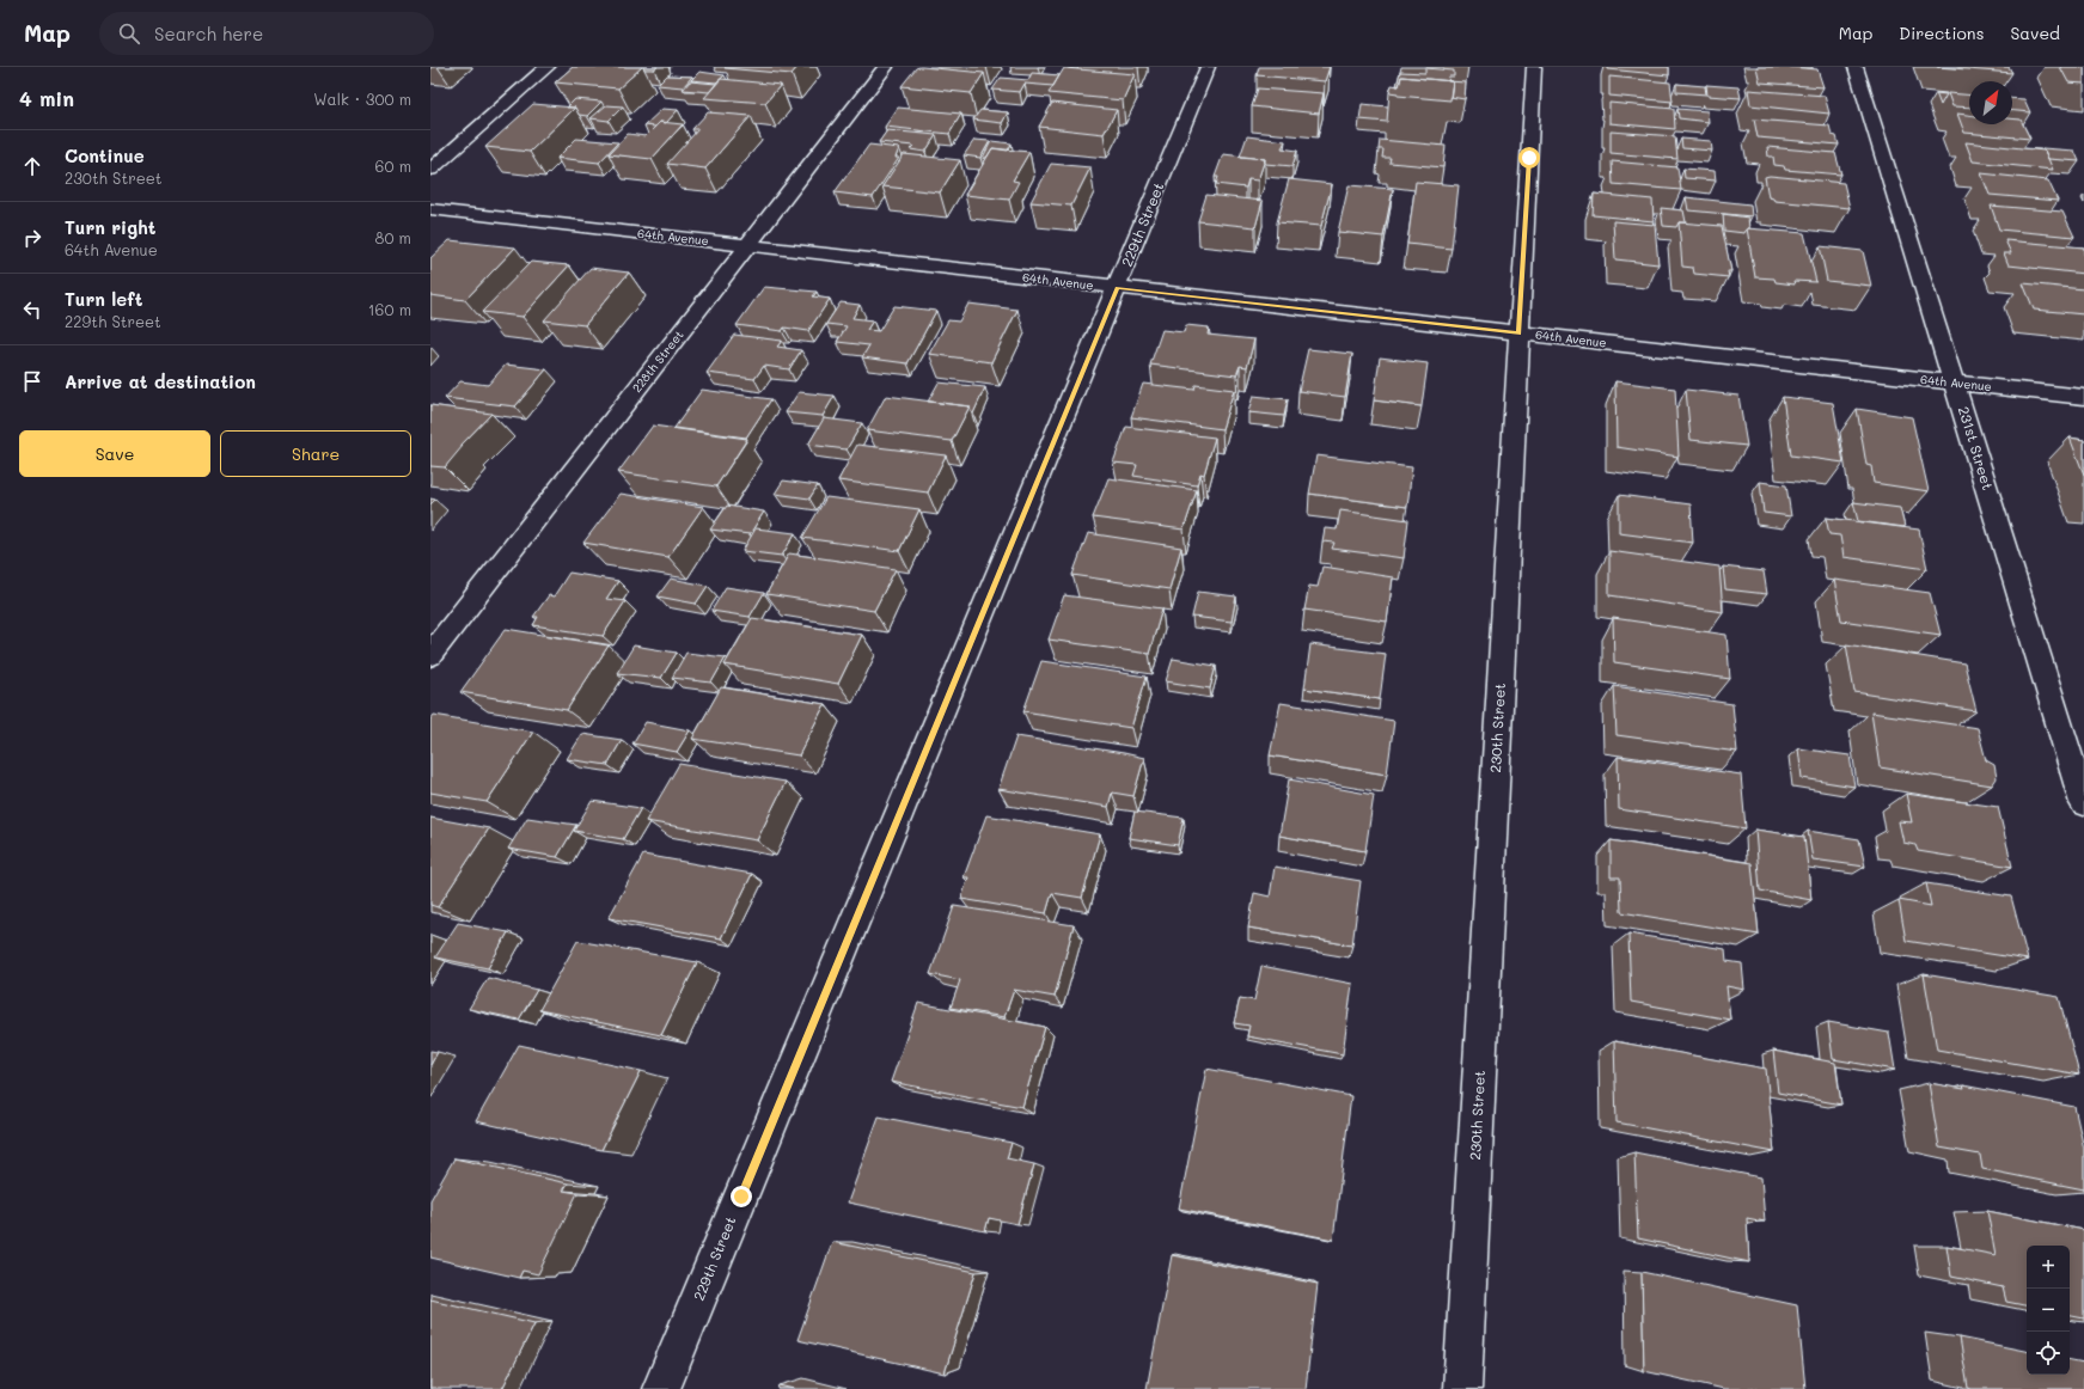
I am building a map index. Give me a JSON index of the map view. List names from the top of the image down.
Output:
{
  "streets": {
    "street": [
      "229th Street",
      "64th Avenue",
      "228th Street",
      "231st Street",
      "230th Street"
    ]
  },
  "crossings": [
    ["229th Street", "64th Avenue"],
    ["64th Avenue", "228th Street"],
    ["64th Avenue", "231st Street"],
    ["64th Avenue", "230th Street"]
  ],
  "north": "top right",
  "page": {
    "header": "Map",
    "search": "Search here",
    "nav": ["Map", "Directions", "Saved"],
    "heading": ["4 min", "Walk · 300 m"],
    "list": [
      ["Continue", "230th Street", "60 m"],
      ["Turn right", "64th Avenue", "80 m"],
      ["Turn left", "229th Street", "160 m"],
      "Arrive at destination"
    ],
    "buttons": ["Save", "Share"],
    "map_buttons": ["+", "−"]
  }
}
